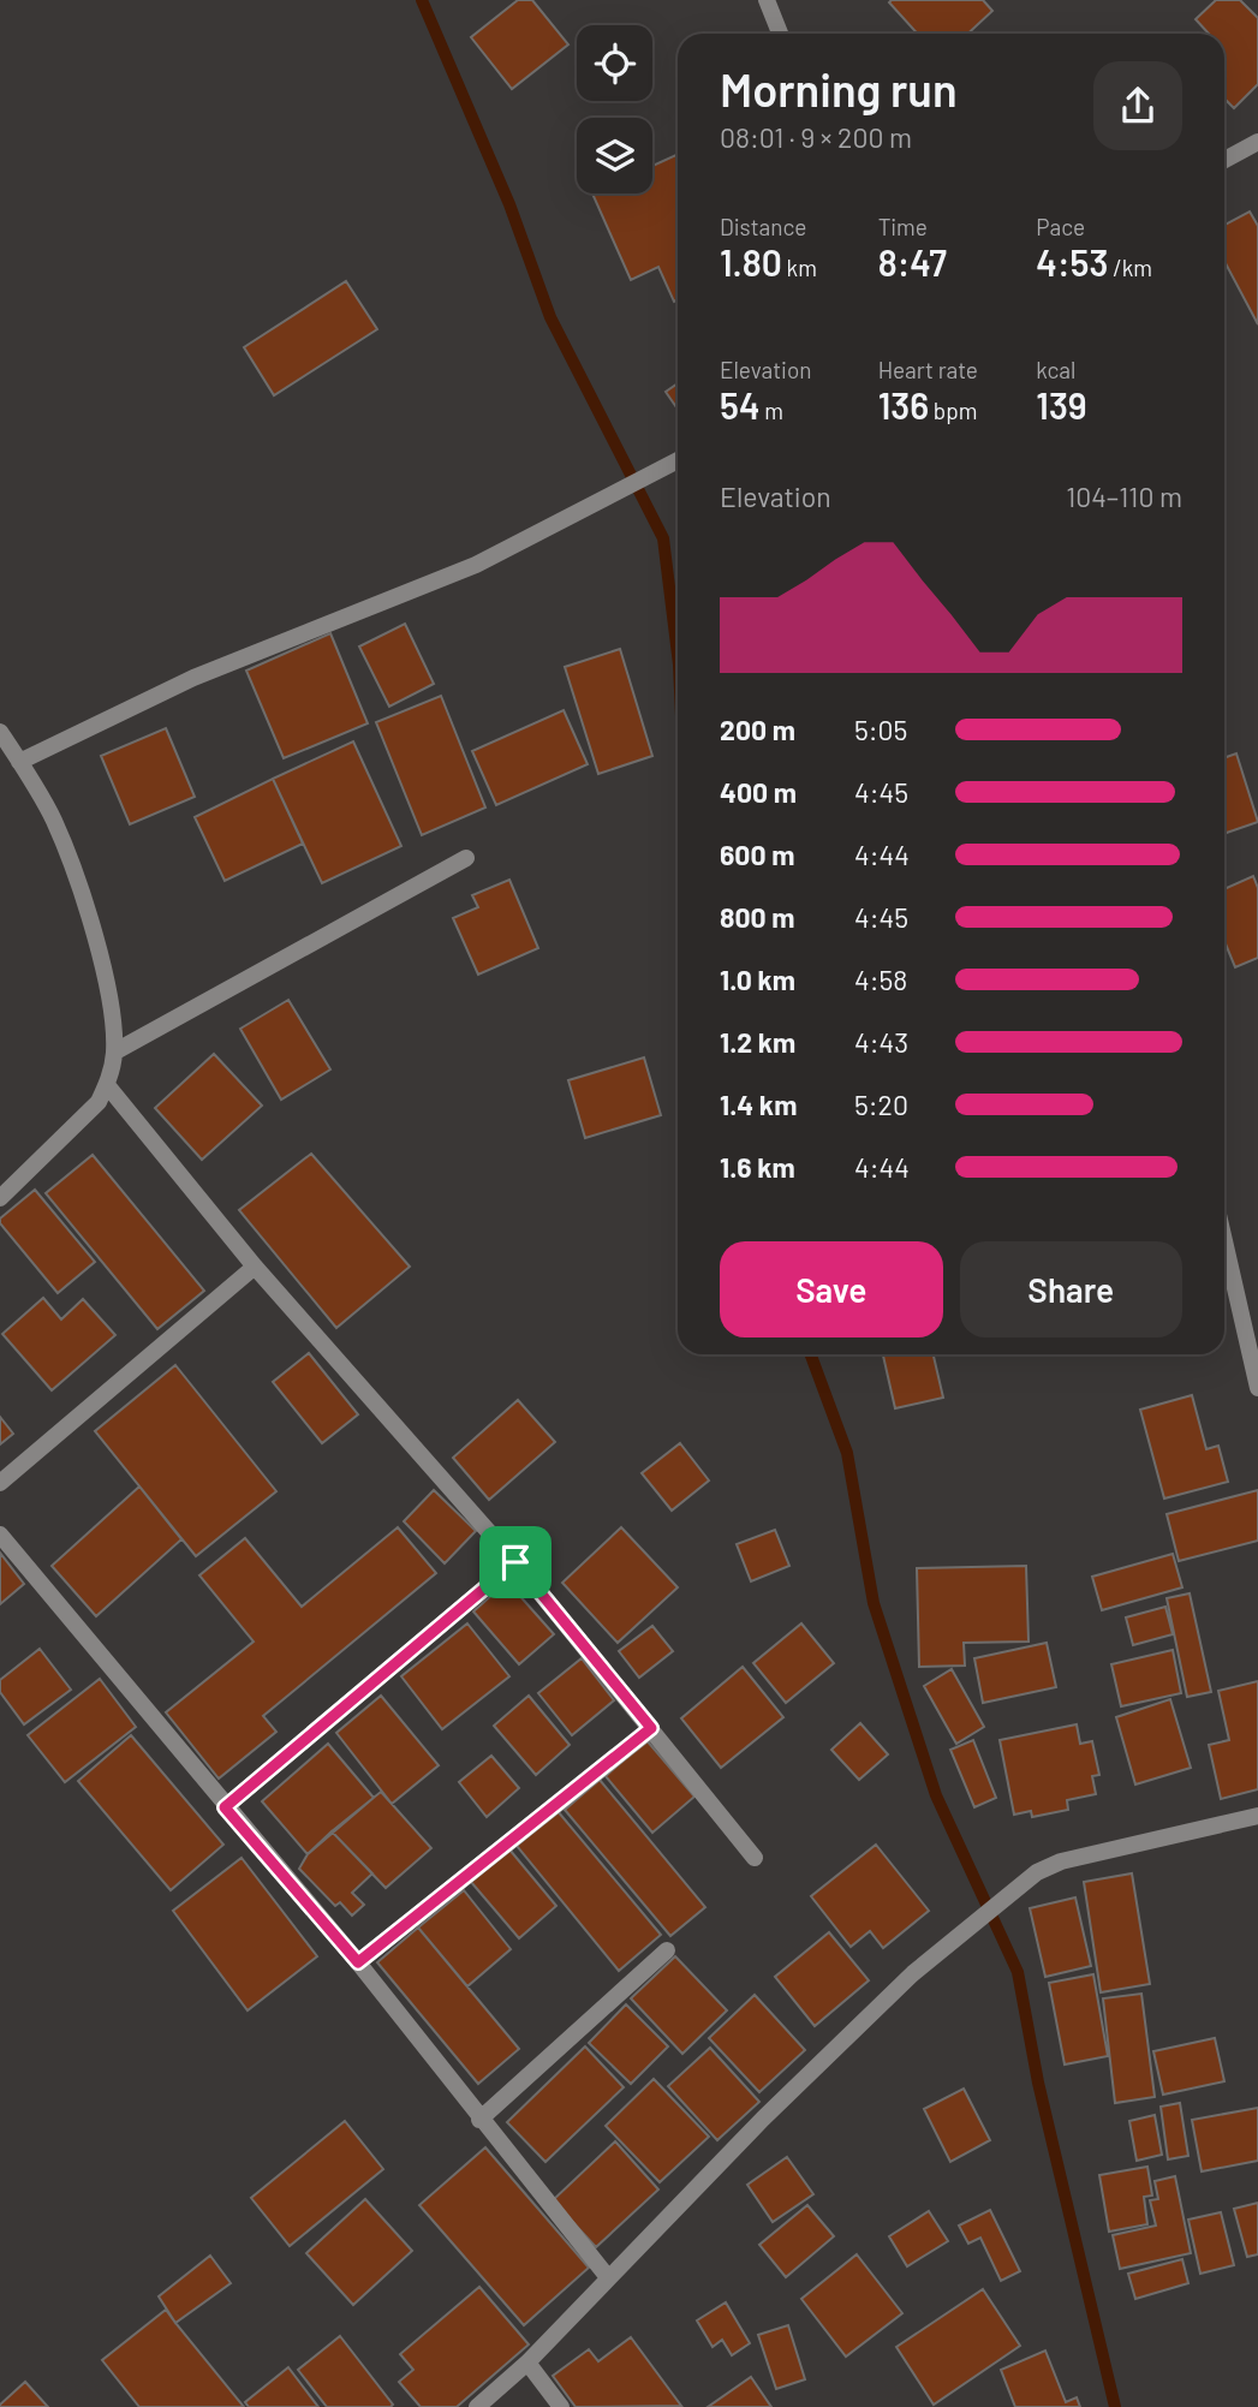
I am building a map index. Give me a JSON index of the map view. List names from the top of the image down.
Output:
{
  "page": {
    "heading": ["Morning run", "08:01 · 9 × 200 m"],
    "stats": [
      ["Distance", "1.80 km"],
      ["Time", "8:47"],
      ["Pace", "4:53 /km"],
      ["Elevation", "54 m"],
      ["Heart rate", "136 bpm"],
      ["kcal", "139"]
    ],
    "chart": ["Elevation", "104–110 m"],
    "list": [
      {
        "name": "200 m",
        "note": "5:05"
      },
      {
        "name": "400 m",
        "note": "4:45"
      },
      {
        "name": "600 m",
        "note": "4:44"
      },
      {
        "name": "800 m",
        "note": "4:45"
      },
      {
        "name": "1.0 km",
        "note": "4:58"
      },
      {
        "name": "1.2 km",
        "note": "4:43"
      },
      {
        "name": "1.4 km",
        "note": "5:20"
      },
      {
        "name": "1.6 km",
        "note": "4:44"
      }
    ],
    "buttons": ["Save", "Share"]
  }
}
